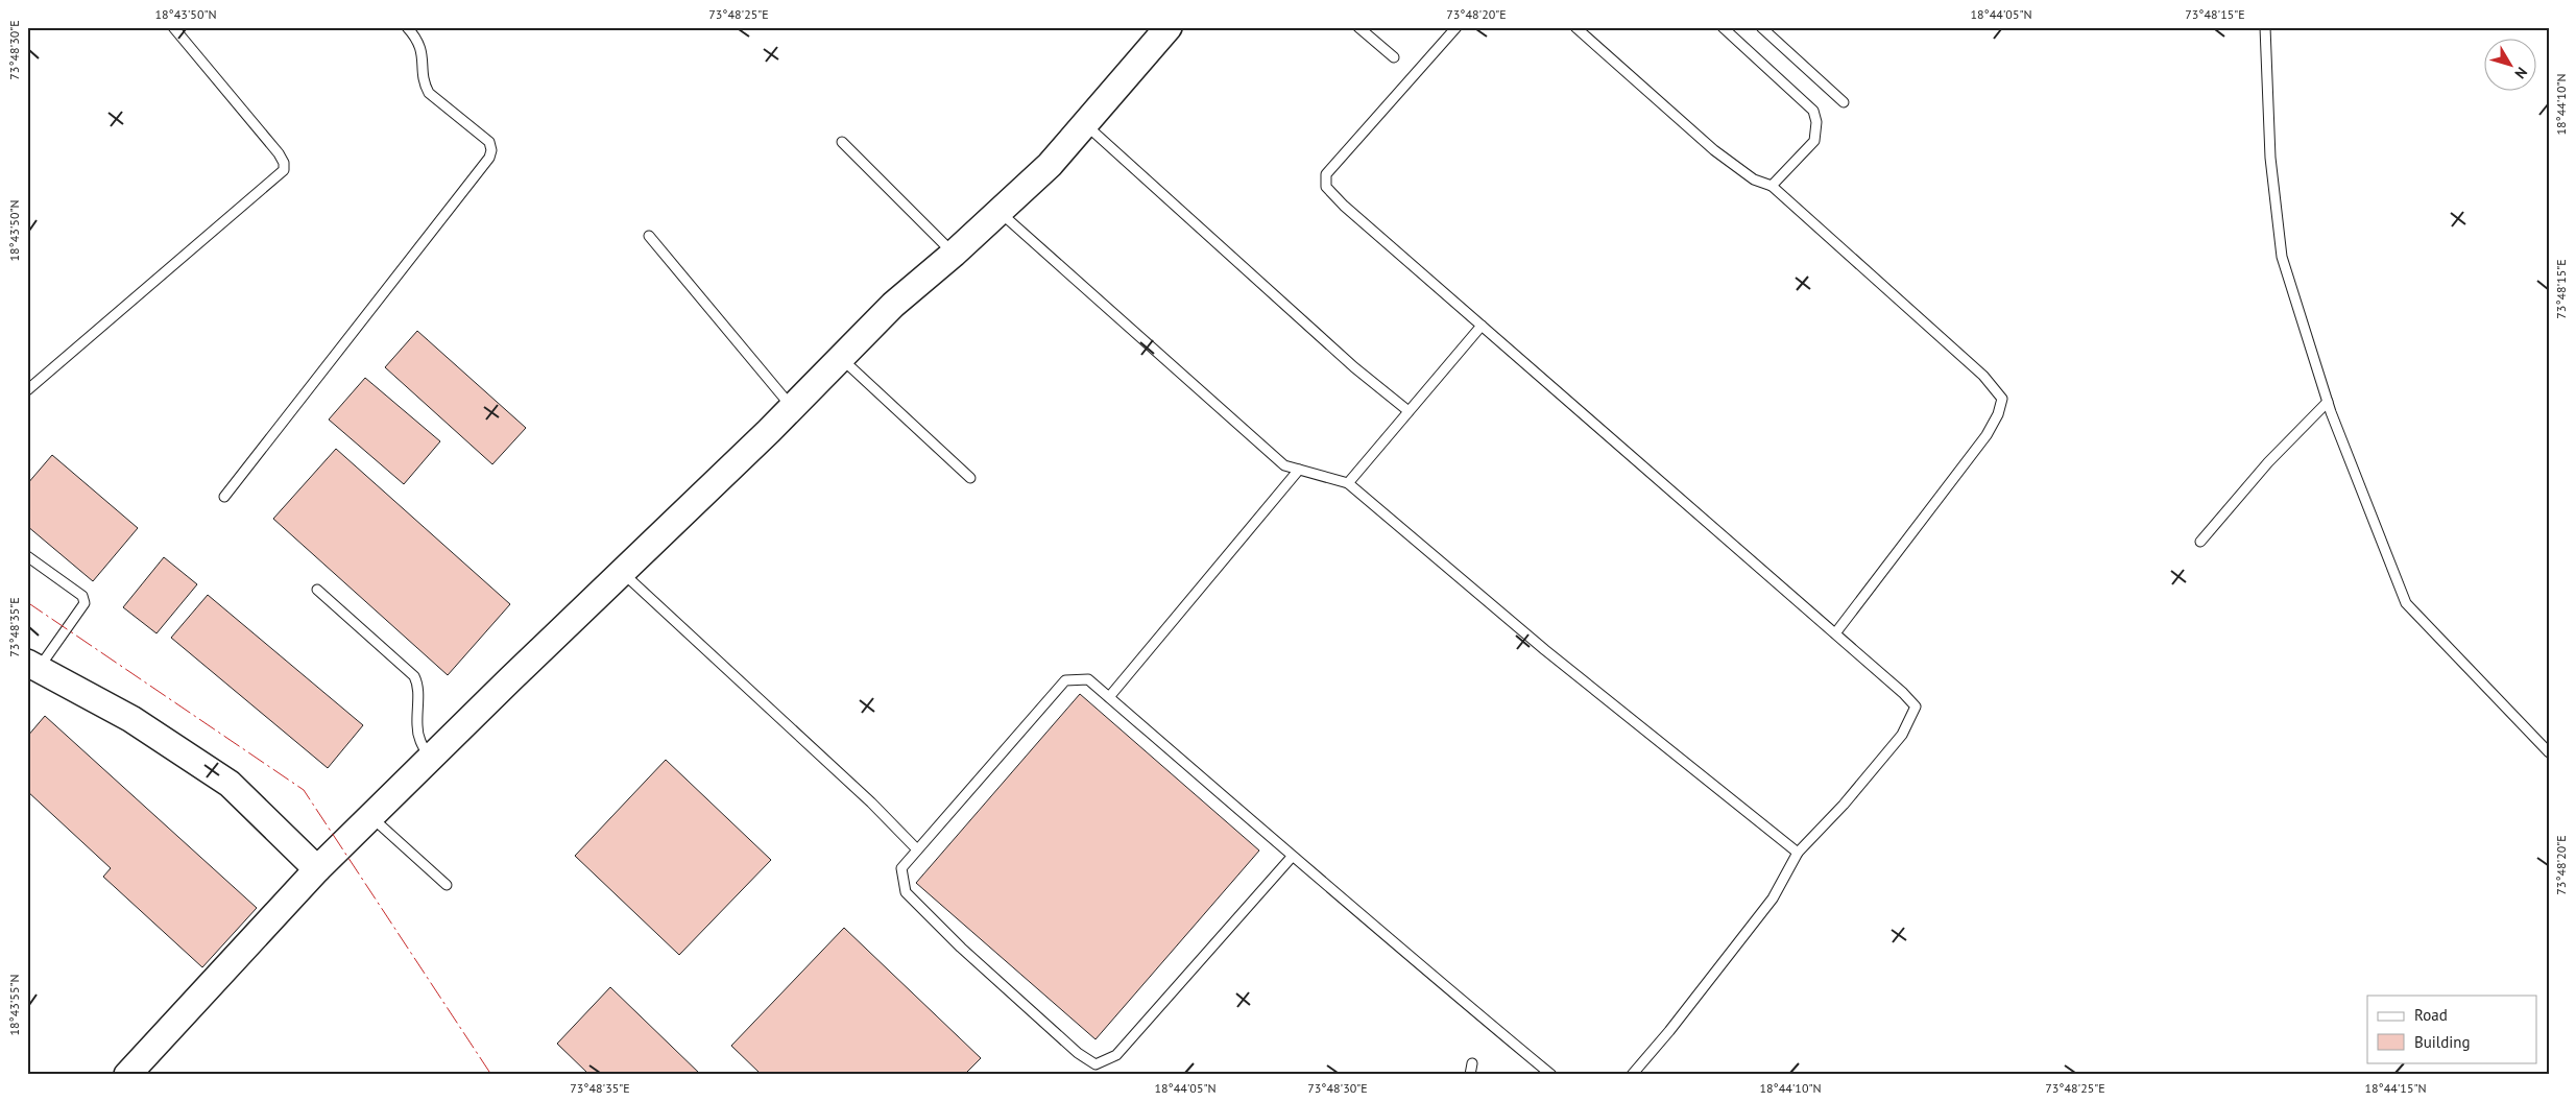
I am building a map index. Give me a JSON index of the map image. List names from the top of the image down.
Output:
{
  "legend": ["Road", "Building"],
  "north": "bottom right",
  "coordinates": [
    "18°43'50\"N",
    "73°48'25\"E",
    "73°48'20\"E",
    "18°44'05\"N",
    "73°48'15\"E",
    "73°48'30\"E",
    "18°44'10\"N",
    "73°48'35\"E",
    "18°43'55\"N",
    "18°44'15\"N"
  ]
}
